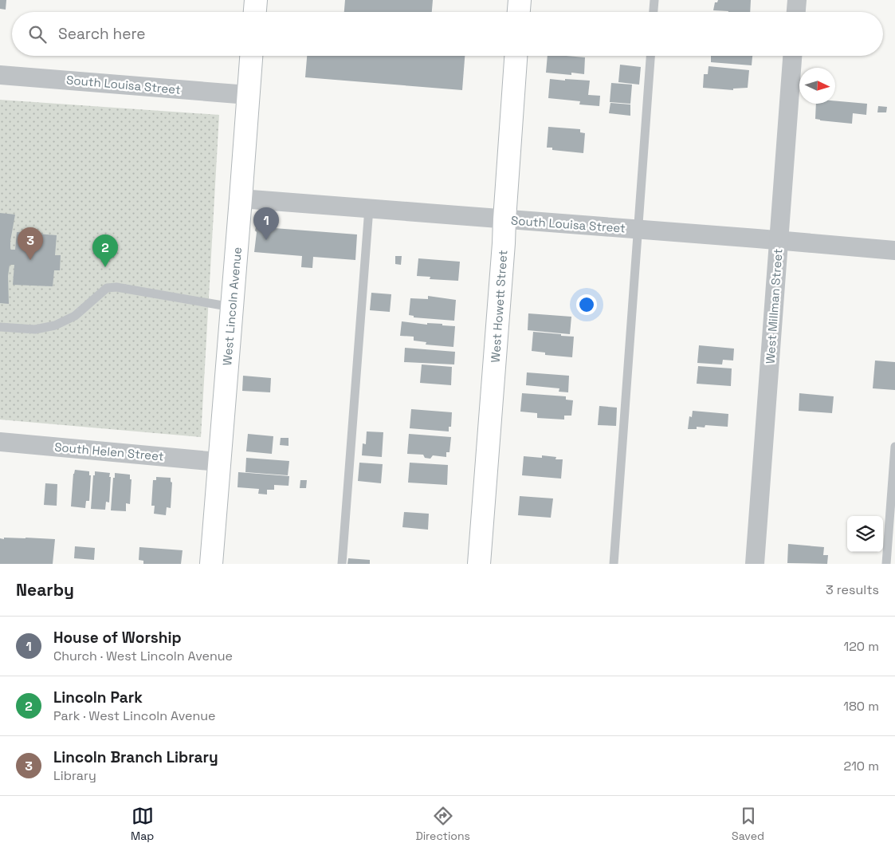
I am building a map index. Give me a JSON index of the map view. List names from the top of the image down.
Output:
{
  "streets": {
    "main road": ["West Lincoln Avenue", "West Howett Street"],
    "street": ["South Louisa Street", "West Millman Street", "South Helen Street"]
  },
  "crossings": [
    ["South Louisa Street", "West Lincoln Avenue"],
    ["South Louisa Street", "West Howett Street"],
    ["South Louisa Street", "West Millman Street"],
    ["West Lincoln Avenue", "South Helen Street"]
  ],
  "north": "right",
  "page": {
    "search": "Search here",
    "pins": ["1", "3", "2"],
    "heading": ["Nearby", "3 results"],
    "list": [
      {
        "mark": "1",
        "name": "House of Worship",
        "note": "Church · West Lincoln Avenue",
        "value": "120 m"
      },
      {
        "mark": "2",
        "name": "Lincoln Park",
        "note": "Park · West Lincoln Avenue",
        "value": "180 m"
      },
      {
        "mark": "3",
        "name": "Lincoln Branch Library",
        "note": "Library",
        "value": "210 m"
      }
    ],
    "nav": ["Map", "Directions", "Saved"]
  }
}
